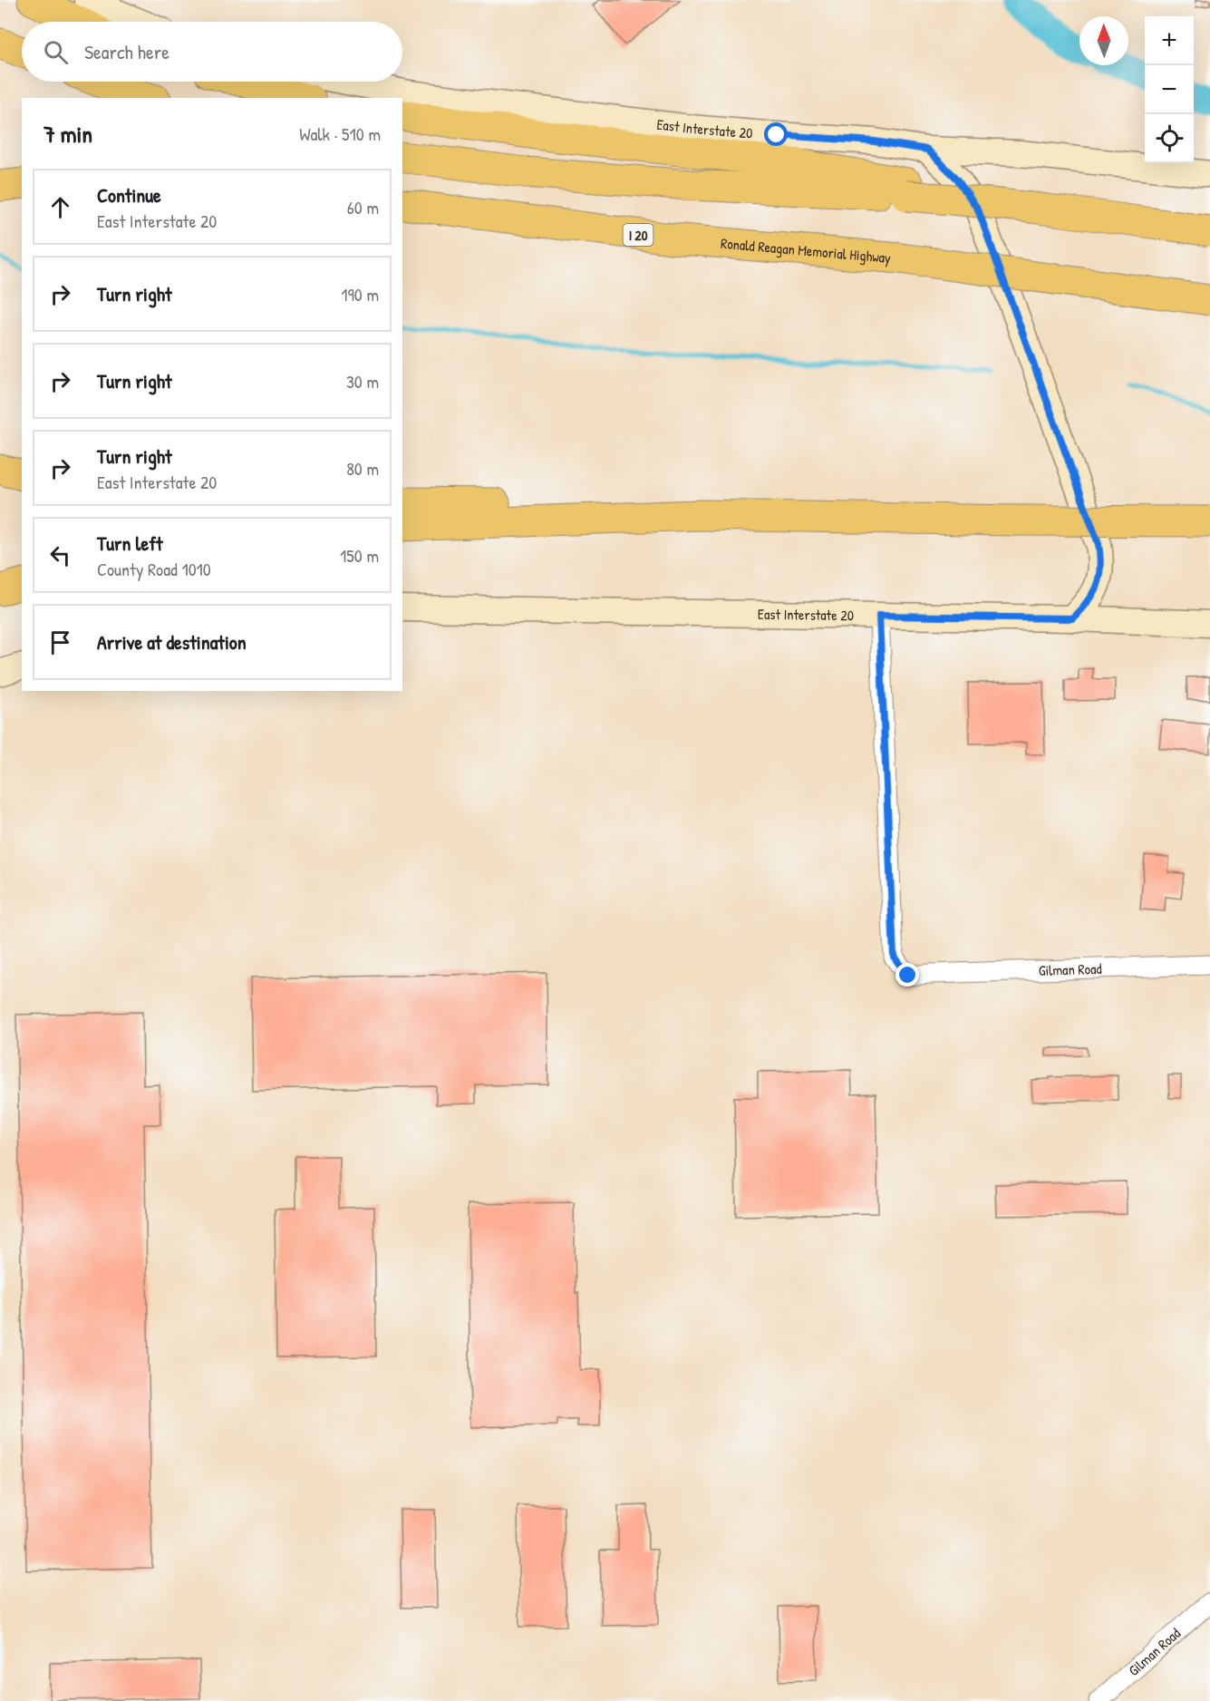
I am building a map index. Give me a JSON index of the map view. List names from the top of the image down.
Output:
{
  "streets": {
    "highway": ["I 20", "Ronald Reagan Memorial Highway"],
    "main road": ["East Interstate 20"],
    "street": ["Gilman Road"]
  },
  "crossings": [
    ["East Interstate 20", "Gilman Road"]
  ],
  "north": "top",
  "page": {
    "map_buttons": ["+", "−"],
    "search": "Search here",
    "heading": ["7 min", "Walk · 510 m"],
    "list": [
      ["Continue", "East Interstate 20", "60 m"],
      ["Turn right", "190 m"],
      ["Turn right", "30 m"],
      ["Turn right", "East Interstate 20", "80 m"],
      ["Turn left", "County Road 1010", "150 m"],
      "Arrive at destination"
    ]
  }
}
